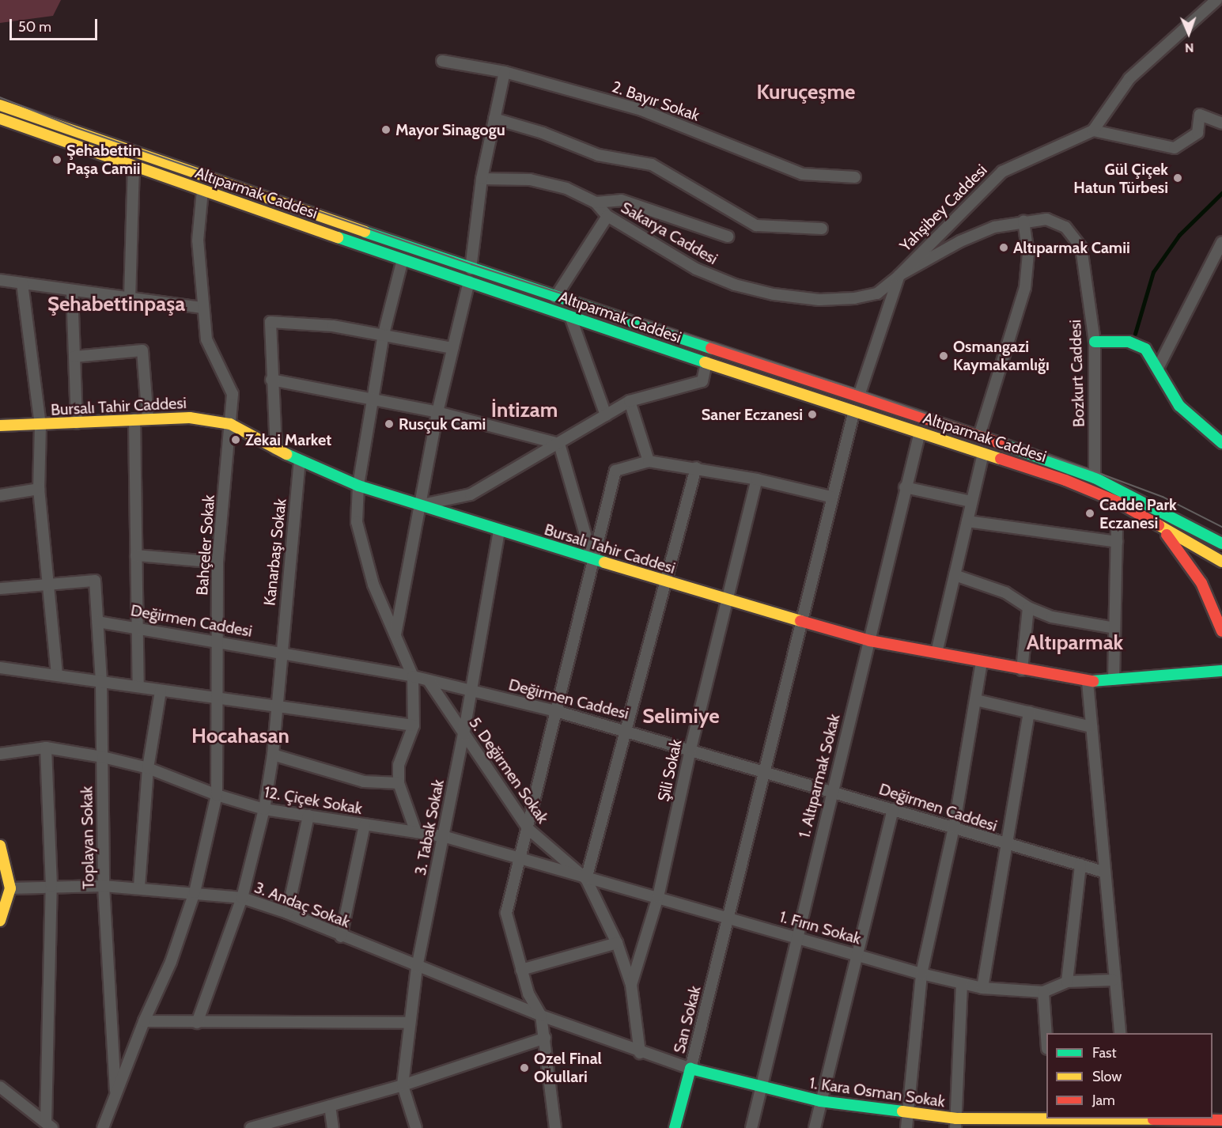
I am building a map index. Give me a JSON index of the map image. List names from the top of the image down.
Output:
{
  "streets": {
    "main road": [
      "Altıparmak Caddesi",
      "Bursalı Tahir Caddesi",
      "San Sokak",
      "1. Kara Osman Sokak"
    ],
    "street": [
      "2. Bayır Sokak",
      "Yahşibey Caddesi",
      "Sakarya Caddesi",
      "Bozkurt Caddesi",
      "Bahçeler Sokak",
      "Kanarbaşı Sokak",
      "Değirmen Caddesi",
      "5. Değirmen Sokak",
      "Şili Sokak",
      "1. Altıparmak Sokak",
      "12. Çiçek Sokak",
      "3. Tabak Sokak",
      "Toplayan Sokak",
      "3. Andaç Sokak",
      "1. Fırın Sokak"
    ]
  },
  "crossings": [
    ["Altıparmak Caddesi", "Yahşibey Caddesi"],
    ["Altıparmak Caddesi", "Bozkurt Caddesi"],
    ["Altıparmak Caddesi", "Bahçeler Sokak"],
    ["Altıparmak Caddesi", "1. Altıparmak Sokak"],
    ["Altıparmak Caddesi", "San Sokak"],
    ["Yahşibey Caddesi", "Sakarya Caddesi"],
    ["Yahşibey Caddesi", "Bozkurt Caddesi"],
    ["Sakarya Caddesi", "Bozkurt Caddesi"],
    ["Bursalı Tahir Caddesi", "Bahçeler Sokak"],
    ["Bursalı Tahir Caddesi", "Kanarbaşı Sokak"],
    ["Bursalı Tahir Caddesi", "Şili Sokak"],
    ["Bursalı Tahir Caddesi", "1. Altıparmak Sokak"],
    ["Bursalı Tahir Caddesi", "3. Tabak Sokak"],
    ["Bursalı Tahir Caddesi", "San Sokak"],
    ["Bahçeler Sokak", "Değirmen Caddesi"],
    ["Bahçeler Sokak", "12. Çiçek Sokak"],
    ["Bahçeler Sokak", "Toplayan Sokak"],
    ["Bahçeler Sokak", "3. Andaç Sokak"],
    ["Kanarbaşı Sokak", "Değirmen Caddesi"],
    ["Kanarbaşı Sokak", "12. Çiçek Sokak"],
    ["Kanarbaşı Sokak", "3. Andaç Sokak"],
    ["Değirmen Caddesi", "5. Değirmen Sokak"],
    ["Değirmen Caddesi", "Şili Sokak"],
    ["Değirmen Caddesi", "1. Altıparmak Sokak"],
    ["Değirmen Caddesi", "3. Tabak Sokak"],
    ["Değirmen Caddesi", "Toplayan Sokak"],
    ["Değirmen Caddesi", "San Sokak"],
    ["5. Değirmen Sokak", "Şili Sokak"],
    ["5. Değirmen Sokak", "3. Tabak Sokak"],
    ["5. Değirmen Sokak", "1. Fırın Sokak"],
    ["5. Değirmen Sokak", "1. Kara Osman Sokak"],
    ["Şili Sokak", "1. Fırın Sokak"],
    ["1. Altıparmak Sokak", "1. Fırın Sokak"],
    ["1. Altıparmak Sokak", "1. Kara Osman Sokak"],
    ["12. Çiçek Sokak", "3. Tabak Sokak"],
    ["12. Çiçek Sokak", "Toplayan Sokak"],
    ["12. Çiçek Sokak", "1. Fırın Sokak"],
    ["3. Tabak Sokak", "3. Andaç Sokak"],
    ["Toplayan Sokak", "3. Andaç Sokak"],
    ["3. Andaç Sokak", "1. Kara Osman Sokak"],
    ["1. Fırın Sokak", "San Sokak"],
    ["San Sokak", "1. Kara Osman Sokak"]
  ],
  "districts": [
    "Kuruçeşme",
    "Şehabettinpaşa",
    "İntizam",
    "Altıparmak",
    "Selimiye",
    "Hocahasan"
  ],
  "places": [
    "Mayor Sinagogu",
    "Şehabettin Paşa Camii",
    "Gül Çiçek Hatun Türbesi",
    "Altıparmak Camii",
    "Osmangazi Kaymakamlığı",
    "Saner Eczanesi",
    "Rusçuk Cami",
    "Zekai Market",
    "Cadde Park Eczanesi",
    "Ozel Final Okullari"
  ],
  "legend": ["Fast", "Slow", "Jam"],
  "scale_bar": "50 m",
  "north": "bottom"
}
